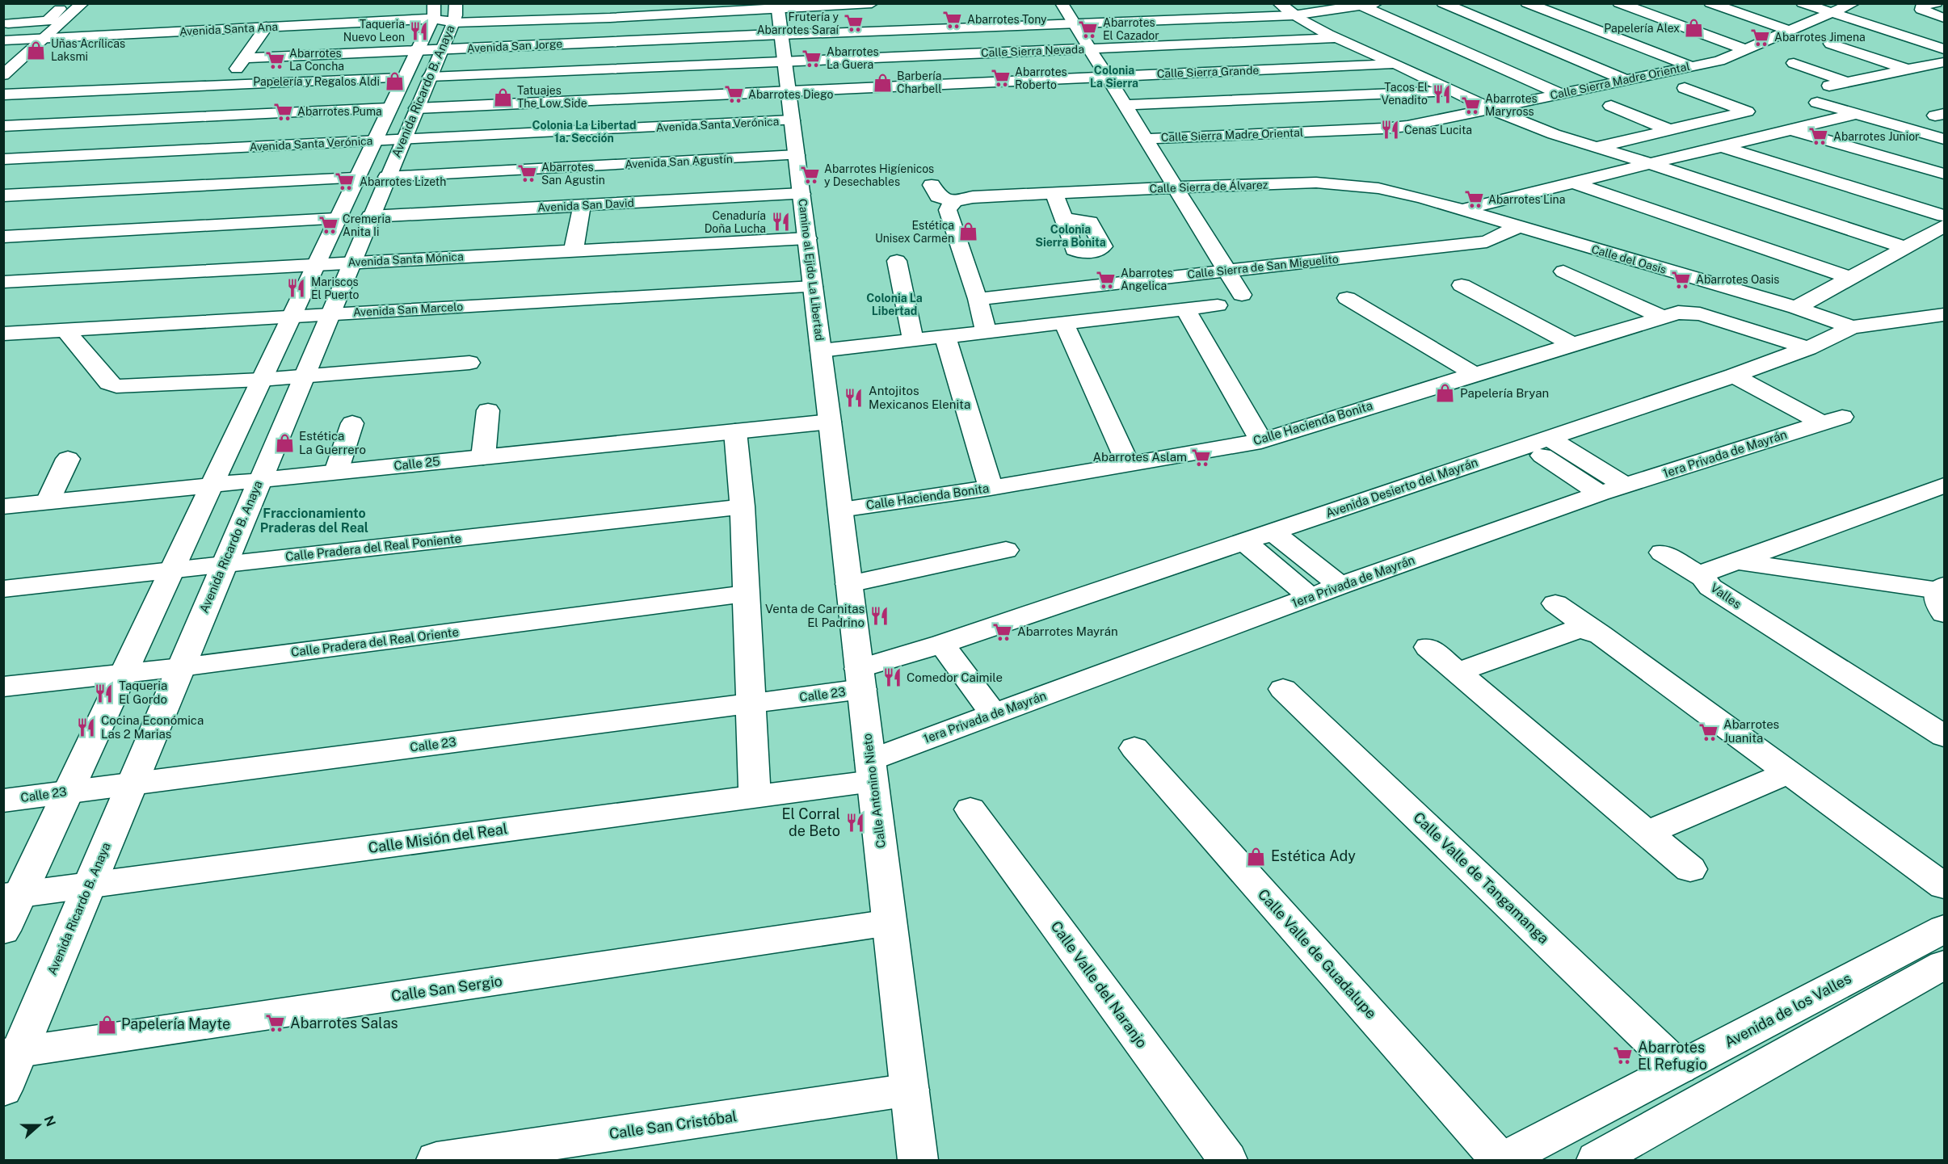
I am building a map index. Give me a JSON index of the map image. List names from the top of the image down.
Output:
{
  "streets": {
    "street": [
      "Avenida Santa Ana",
      "Avenida San Jorge",
      "Calle Sierra Nevada",
      "Calle Sierra Grande",
      "Calle Sierra Madre Oriental",
      "Avenida Ricardo B. Anaya",
      "Avenida Santa Verónica",
      "Avenida San Agustín",
      "Calle Sierra de Álvarez",
      "Avenida San David",
      "Avenida Santa Mónica",
      "Calle del Oasis",
      "Calle Sierra de San Miguelito",
      "Camino al Ejido La Libertad",
      "Avenida San Marcelo",
      "Calle Hacienda Bonita",
      "1era Privada de Mayrán",
      "Calle 25",
      "Avenida Desierto del Mayrán",
      "Calle Pradera del Real Poniente",
      "Valles",
      "Calle Pradera del Real Oriente",
      "Calle 23",
      "Calle Antonino Nieto",
      "Calle Misión del Real",
      "Calle Valle de Tangamanga",
      "Calle Valle de Guadalupe",
      "Calle Valle del Naranjo",
      "Calle San Sergio",
      "Avenida de los Valles",
      "Calle San Cristóbal"
    ]
  },
  "crossings": [
    ["Avenida Santa Ana", "Avenida Ricardo B. Anaya"],
    ["Avenida Santa Ana", "Camino al Ejido La Libertad"],
    ["Avenida San Jorge", "Avenida Ricardo B. Anaya"],
    ["Avenida San Jorge", "Camino al Ejido La Libertad"],
    ["Calle Sierra Nevada", "Avenida Ricardo B. Anaya"],
    ["Calle Sierra Nevada", "Camino al Ejido La Libertad"],
    ["Calle Sierra Grande", "Avenida Ricardo B. Anaya"],
    ["Calle Sierra Grande", "Camino al Ejido La Libertad"],
    ["Avenida Ricardo B. Anaya", "Avenida Santa Verónica"],
    ["Avenida Ricardo B. Anaya", "Avenida San Agustín"],
    ["Avenida Ricardo B. Anaya", "Avenida San David"],
    ["Avenida Ricardo B. Anaya", "Avenida Santa Mónica"],
    ["Avenida Ricardo B. Anaya", "Avenida San Marcelo"],
    ["Avenida Ricardo B. Anaya", "Calle 25"],
    ["Avenida Ricardo B. Anaya", "Calle Pradera del Real Poniente"],
    ["Avenida Ricardo B. Anaya", "Calle Pradera del Real Oriente"],
    ["Avenida Ricardo B. Anaya", "Calle 23"],
    ["Avenida Ricardo B. Anaya", "Calle Misión del Real"],
    ["Avenida Ricardo B. Anaya", "Calle San Sergio"],
    ["Avenida Santa Verónica", "Camino al Ejido La Libertad"],
    ["Avenida San Agustín", "Camino al Ejido La Libertad"],
    ["Calle Sierra de Álvarez", "Calle del Oasis"],
    ["Avenida San David", "Camino al Ejido La Libertad"],
    ["Avenida Santa Mónica", "Camino al Ejido La Libertad"],
    ["Calle del Oasis", "Calle Sierra de San Miguelito"],
    ["Calle del Oasis", "Avenida Desierto del Mayrán"],
    ["Camino al Ejido La Libertad", "Avenida San Marcelo"],
    ["Camino al Ejido La Libertad", "Calle 25"],
    ["Camino al Ejido La Libertad", "Calle Antonino Nieto"],
    ["Calle Hacienda Bonita", "Avenida Desierto del Mayrán"],
    ["Calle Hacienda Bonita", "Calle Antonino Nieto"],
    ["1era Privada de Mayrán", "Avenida Desierto del Mayrán"],
    ["1era Privada de Mayrán", "Calle Antonino Nieto"],
    ["1era Privada de Mayrán", "Calle Misión del Real"],
    ["Calle 25", "Calle Antonino Nieto"],
    ["Avenida Desierto del Mayrán", "Calle 23"],
    ["Avenida Desierto del Mayrán", "Calle Antonino Nieto"],
    ["Calle 23", "Calle Antonino Nieto"],
    ["Calle Antonino Nieto", "Calle Misión del Real"],
    ["Calle Antonino Nieto", "Calle San Sergio"],
    ["Calle Antonino Nieto", "Calle San Cristóbal"],
    ["Calle Valle de Tangamanga", "Avenida de los Valles"],
    ["Calle Valle de Guadalupe", "Avenida de los Valles"]
  ],
  "districts": [
    "Colonia La Sierra",
    "Colonia La Libertad 1a. Sección",
    "Colonia Sierra Bonita",
    "Colonia La Libertad",
    "Fraccionamiento Praderas del Real"
  ],
  "places": {
    "supermarket": [
      "Abarrotes Tony",
      "Frutería y Abarrotes Saraí",
      "Abarrotes El Cazador",
      "Abarrotes Jimena",
      "Abarrotes La Guera",
      "Abarrotes La Concha",
      "Abarrotes Roberto",
      "Abarrotes Diego",
      "Abarrotes Maryross",
      "Abarrotes Puma",
      "Abarrotes Junior",
      "Abarrotes San Agustin",
      "Abarrotes Higíenicos y Desechables",
      "Abarrotes Lizeth",
      "Abarrotes Lina",
      "Cremeria Anita Ii",
      "Abarrotes Angelica",
      "Abarrotes Oasis",
      "Abarrotes Aslam",
      "Abarrotes Mayrán",
      "Abarrotes Juanita",
      "Abarrotes Salas",
      "Abarrotes El Refugio"
    ],
    "shop": [
      "Papelería Alex",
      "Uñas Acrílicas Laksmi",
      "Papelería y Regalos Aldi",
      "Barbería Charbell",
      "Tatuajes The Low Side",
      "Estética Unisex Carmen",
      "Papelería Bryan",
      "Estética La Guerrero",
      "Estética Ady",
      "Papelería Mayte"
    ],
    "restaurant": [
      "Taqueria Nuevo Leon",
      "Tacos El Venadito",
      "Cenas Lucita",
      "Cenaduría Doña Lucha",
      "Mariscos El Puerto",
      "Antojitos Mexicanos Elenita",
      "Venta de Carnitas El Padrino",
      "Comedor Caimile",
      "Taqueria El Gordo",
      "Cocina Económica Las 2 Marias",
      "El Corral de Beto"
    ]
  },
  "north": "right"
}
